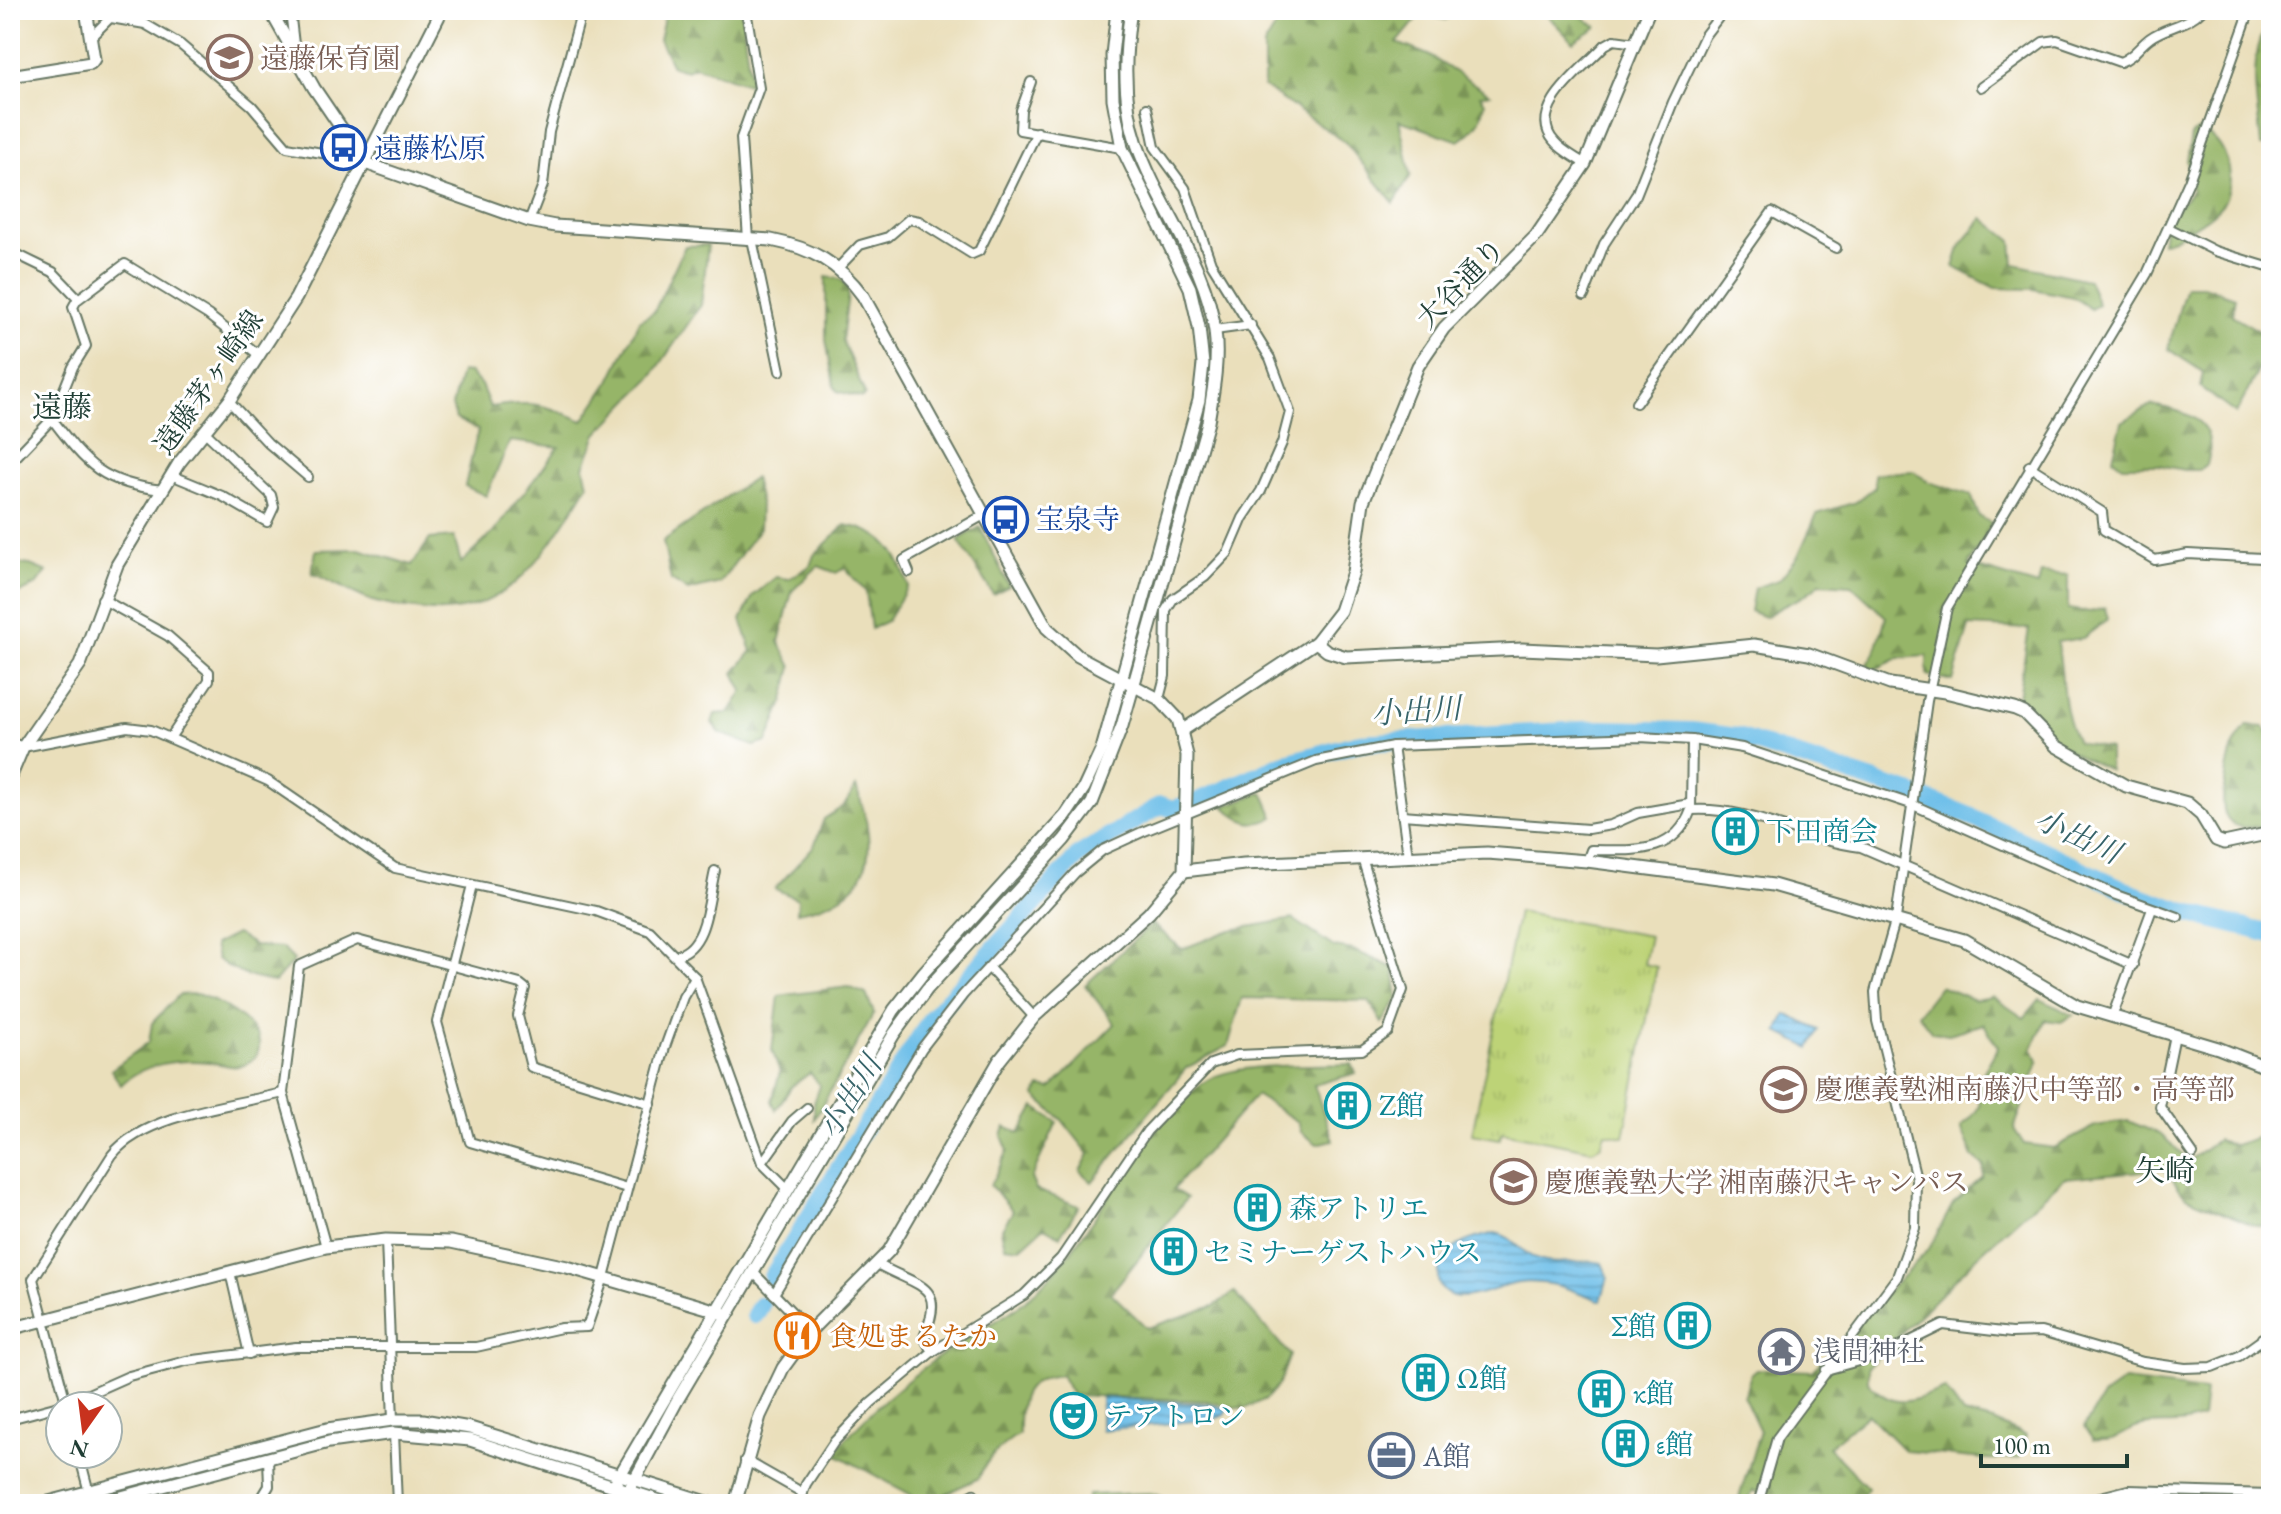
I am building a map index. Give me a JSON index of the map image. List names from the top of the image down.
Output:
{
  "streets": {
    "street": ["大谷通り", "遠藤茅ヶ崎線"]
  },
  "districts": ["遠藤", "矢崎"],
  "water": ["小出川"],
  "places": {
    "school or university": ["遠藤保育園", "慶應義塾湘南藤沢中等部・高等部", "慶應義塾大学 湘南藤沢キャンパス"],
    "bus stop": ["遠藤松原", "宝泉寺"],
    "building": [
      "下田商会",
      "Ζ館",
      "森アトリエ",
      "セミナーゲストハウス",
      "Σ館",
      "Ω館",
      "κ館",
      "ε館"
    ],
    "restaurant": ["食処まるたか"],
    "temple": ["浅間神社"],
    "theatre": ["テアトロン"],
    "office": ["A館"]
  },
  "scale_bar": "100 m",
  "north": "bottom"
}
